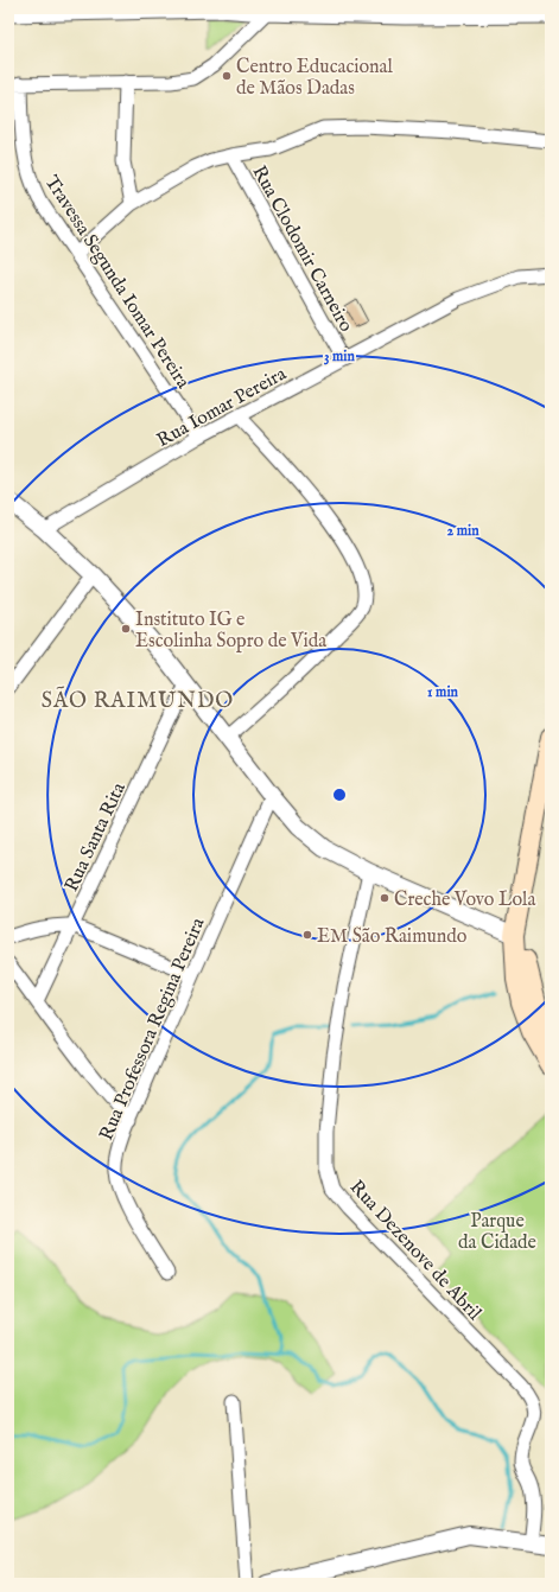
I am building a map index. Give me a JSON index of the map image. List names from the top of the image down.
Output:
{
  "streets": {
    "street": [
      "Rua Clodomir Carneiro",
      "Travessa Segunda Iomar Pereira",
      "Rua Iomar Pereira",
      "Rua Santa Rita",
      "Rua Professora Regina Pereira",
      "Rua Dezenove de Abril"
    ]
  },
  "crossings": [
    ["Rua Clodomir Carneiro", "Rua Iomar Pereira"],
    ["Travessa Segunda Iomar Pereira", "Rua Iomar Pereira"]
  ],
  "districts": ["SÃO RAIMUNDO"],
  "parks": ["Parque da Cidade"],
  "places": [
    "Centro Educacional de Mãos Dadas",
    "Instituto IG e Escolinha Sopro de Vida",
    "Creche Vovo Lola",
    "EM São Raimundo"
  ],
  "rings": ["3 min", "2 min", "1 min"]
}
